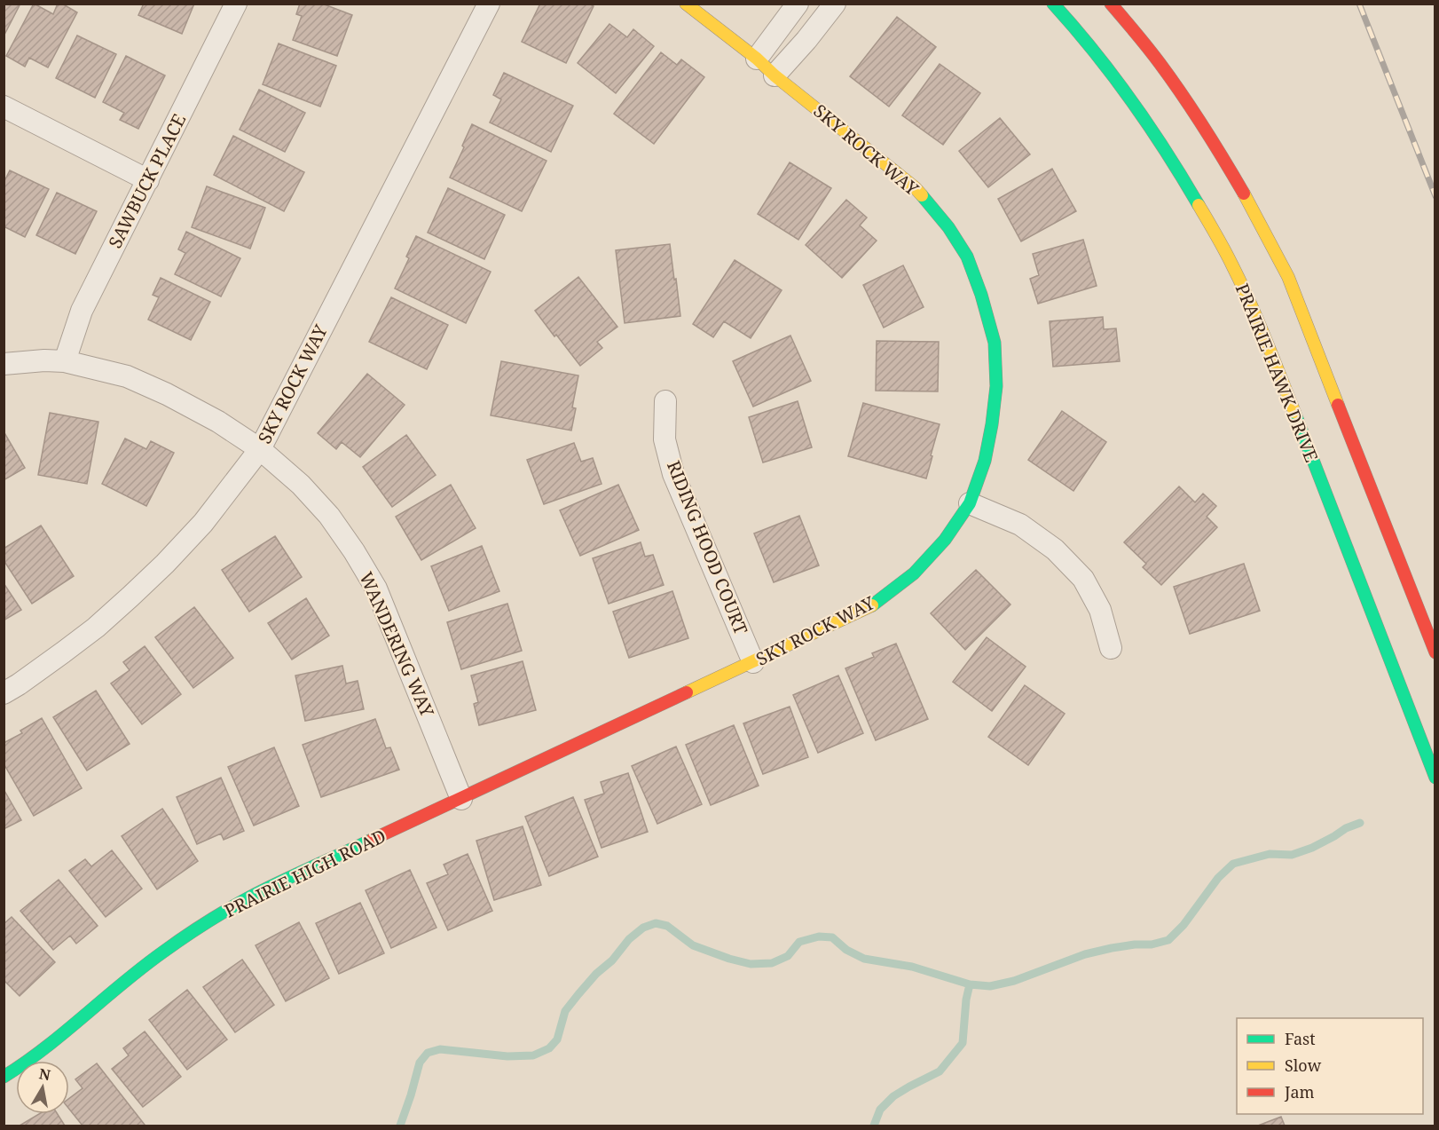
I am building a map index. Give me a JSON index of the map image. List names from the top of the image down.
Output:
{
  "streets": {
    "street": [
      "SKY ROCK WAY",
      "SAWBUCK PLACE",
      "PRAIRIE HAWK DRIVE",
      "RIDING HOOD COURT",
      "WANDERING WAY",
      "PRAIRIE HIGH ROAD"
    ]
  },
  "crossings": [
    ["SKY ROCK WAY", "RIDING HOOD COURT"],
    ["SKY ROCK WAY", "WANDERING WAY"],
    ["SKY ROCK WAY", "PRAIRIE HIGH ROAD"],
    ["SAWBUCK PLACE", "WANDERING WAY"],
    ["WANDERING WAY", "PRAIRIE HIGH ROAD"]
  ],
  "legend": ["Fast", "Slow", "Jam"],
  "north": "top"
}
